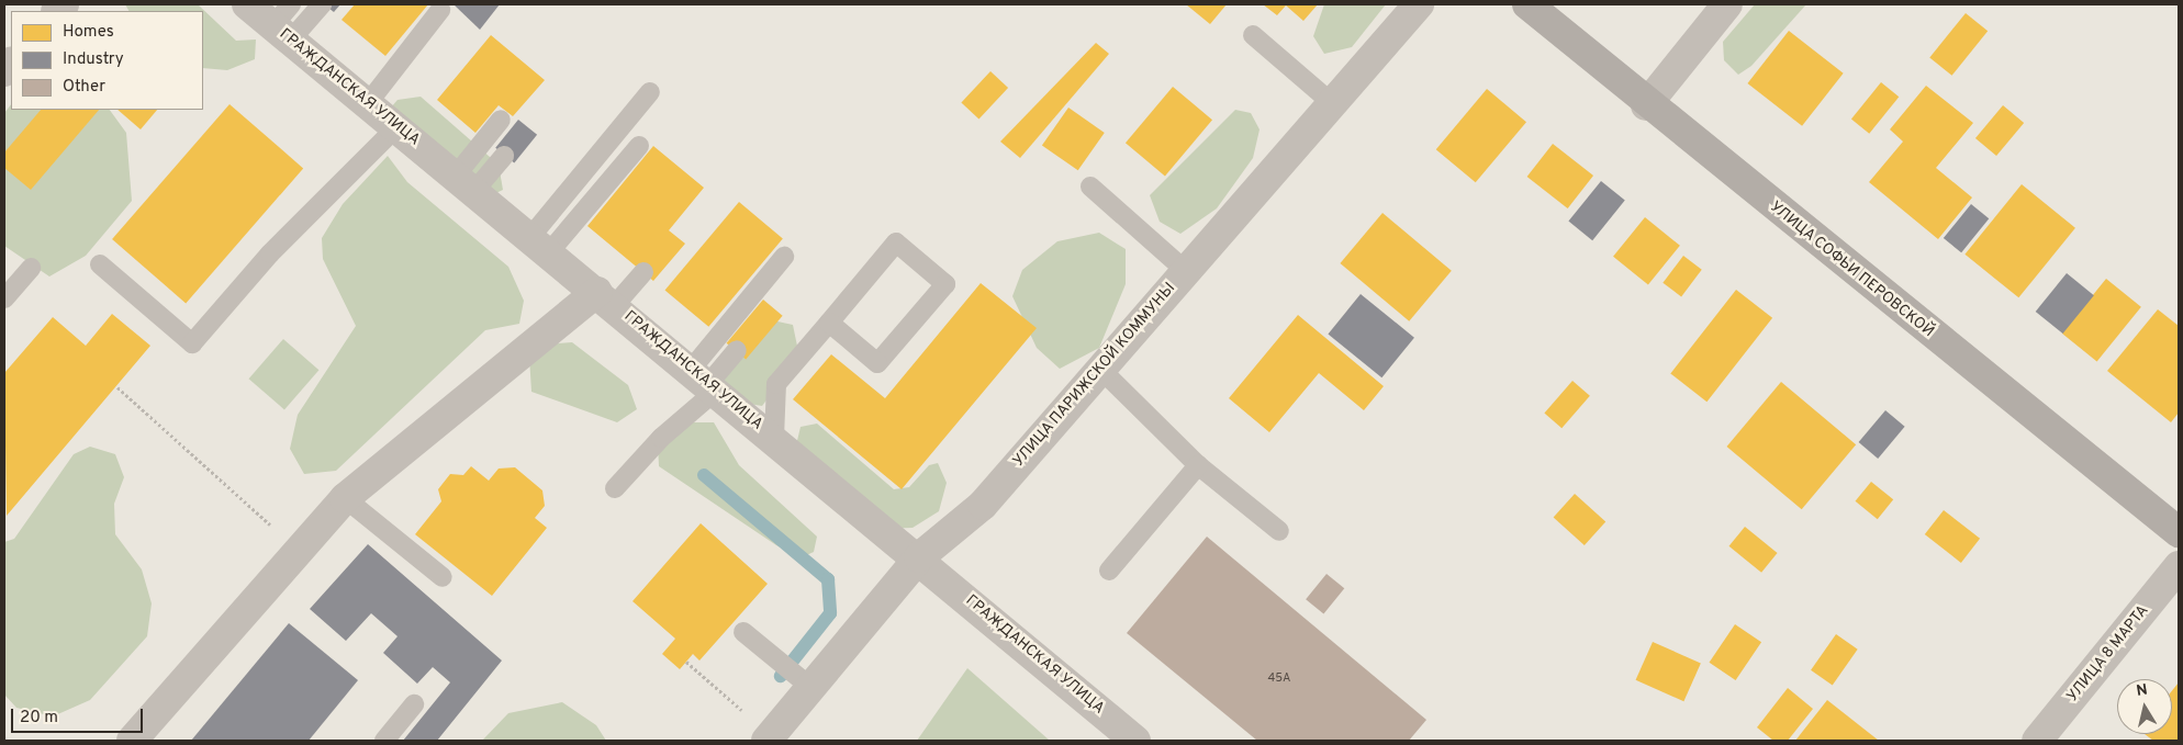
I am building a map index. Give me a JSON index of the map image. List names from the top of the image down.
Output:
{
  "streets": {
    "street": [
      "ГРАЖДАНСКАЯ УЛИЦА",
      "УЛИЦА СОФЬИ ПЕРОВСКОЙ",
      "УЛИЦА ПАРИЖСКОЙ КОММУНЫ",
      "УЛИЦА 8 МАРТА"
    ]
  },
  "crossings": [
    ["ГРАЖДАНСКАЯ УЛИЦА", "УЛИЦА ПАРИЖСКОЙ КОММУНЫ"]
  ],
  "house_numbers": ["45А"],
  "legend": ["Homes", "Industry", "Other"],
  "scale_bar": "20 m",
  "north": "top"
}
